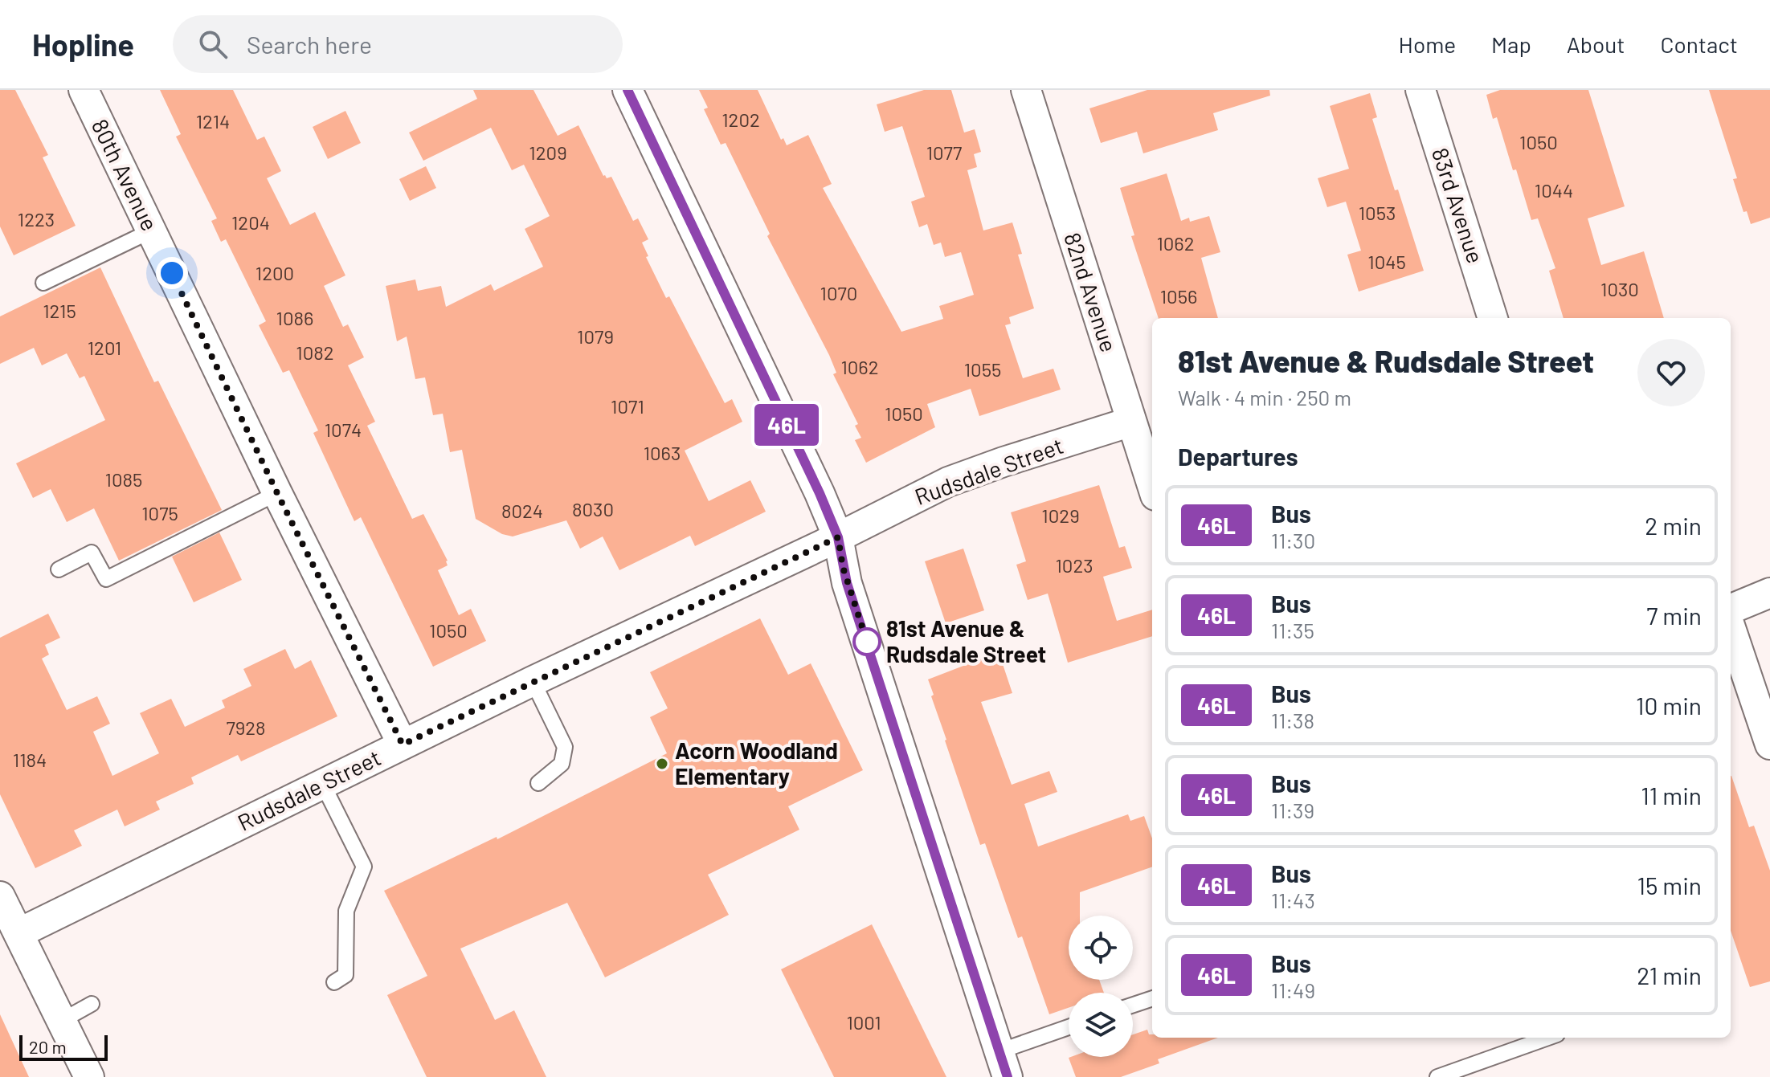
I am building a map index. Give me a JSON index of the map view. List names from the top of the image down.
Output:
{
  "streets": {
    "street": [
      "80th Avenue",
      "83rd Avenue",
      "82nd Avenue",
      "Rudsdale Street"
    ]
  },
  "crossings": [
    ["80th Avenue", "Rudsdale Street"],
    ["82nd Avenue", "Rudsdale Street"]
  ],
  "places": ["81st Avenue & Rudsdale Street", "Acorn Woodland Elementary"],
  "lines": ["bus line 46L"],
  "house_numbers": [
    "1202",
    "1214",
    "1050",
    "1209",
    "1077",
    "1044",
    "1053",
    "1223",
    "1204",
    "1062",
    "1045",
    "1200",
    "1030",
    "1070",
    "1056",
    "1215",
    "1086",
    "1079",
    "1201",
    "1082",
    "1062",
    "1055",
    "1071",
    "1050",
    "1074",
    "1063",
    "1085",
    "8030",
    "8024",
    "1075",
    "1029",
    "1023",
    "1050",
    "7928",
    "1184",
    "1001"
  ],
  "scale_bar": "20 m",
  "page": {
    "header": "Hopline",
    "search": "Search here",
    "nav": [
      "Home",
      "Map",
      "About",
      "Contact"
    ],
    "on_map": "46L",
    "heading": [
      ["81st Avenue & Rudsdale Street", "Walk · 4 min · 250 m"],
      "Departures"
    ],
    "list": [
      {
        "mark": "46L",
        "name": "Bus",
        "note": "11:30",
        "value": "2 min"
      },
      {
        "mark": "46L",
        "name": "Bus",
        "note": "11:35",
        "value": "7 min"
      },
      {
        "mark": "46L",
        "name": "Bus",
        "note": "11:38",
        "value": "10 min"
      },
      {
        "mark": "46L",
        "name": "Bus",
        "note": "11:39",
        "value": "11 min"
      },
      {
        "mark": "46L",
        "name": "Bus",
        "note": "11:43",
        "value": "15 min"
      },
      {
        "mark": "46L",
        "name": "Bus",
        "note": "11:49",
        "value": "21 min"
      }
    ],
    "scale": "20 m"
  }
}
